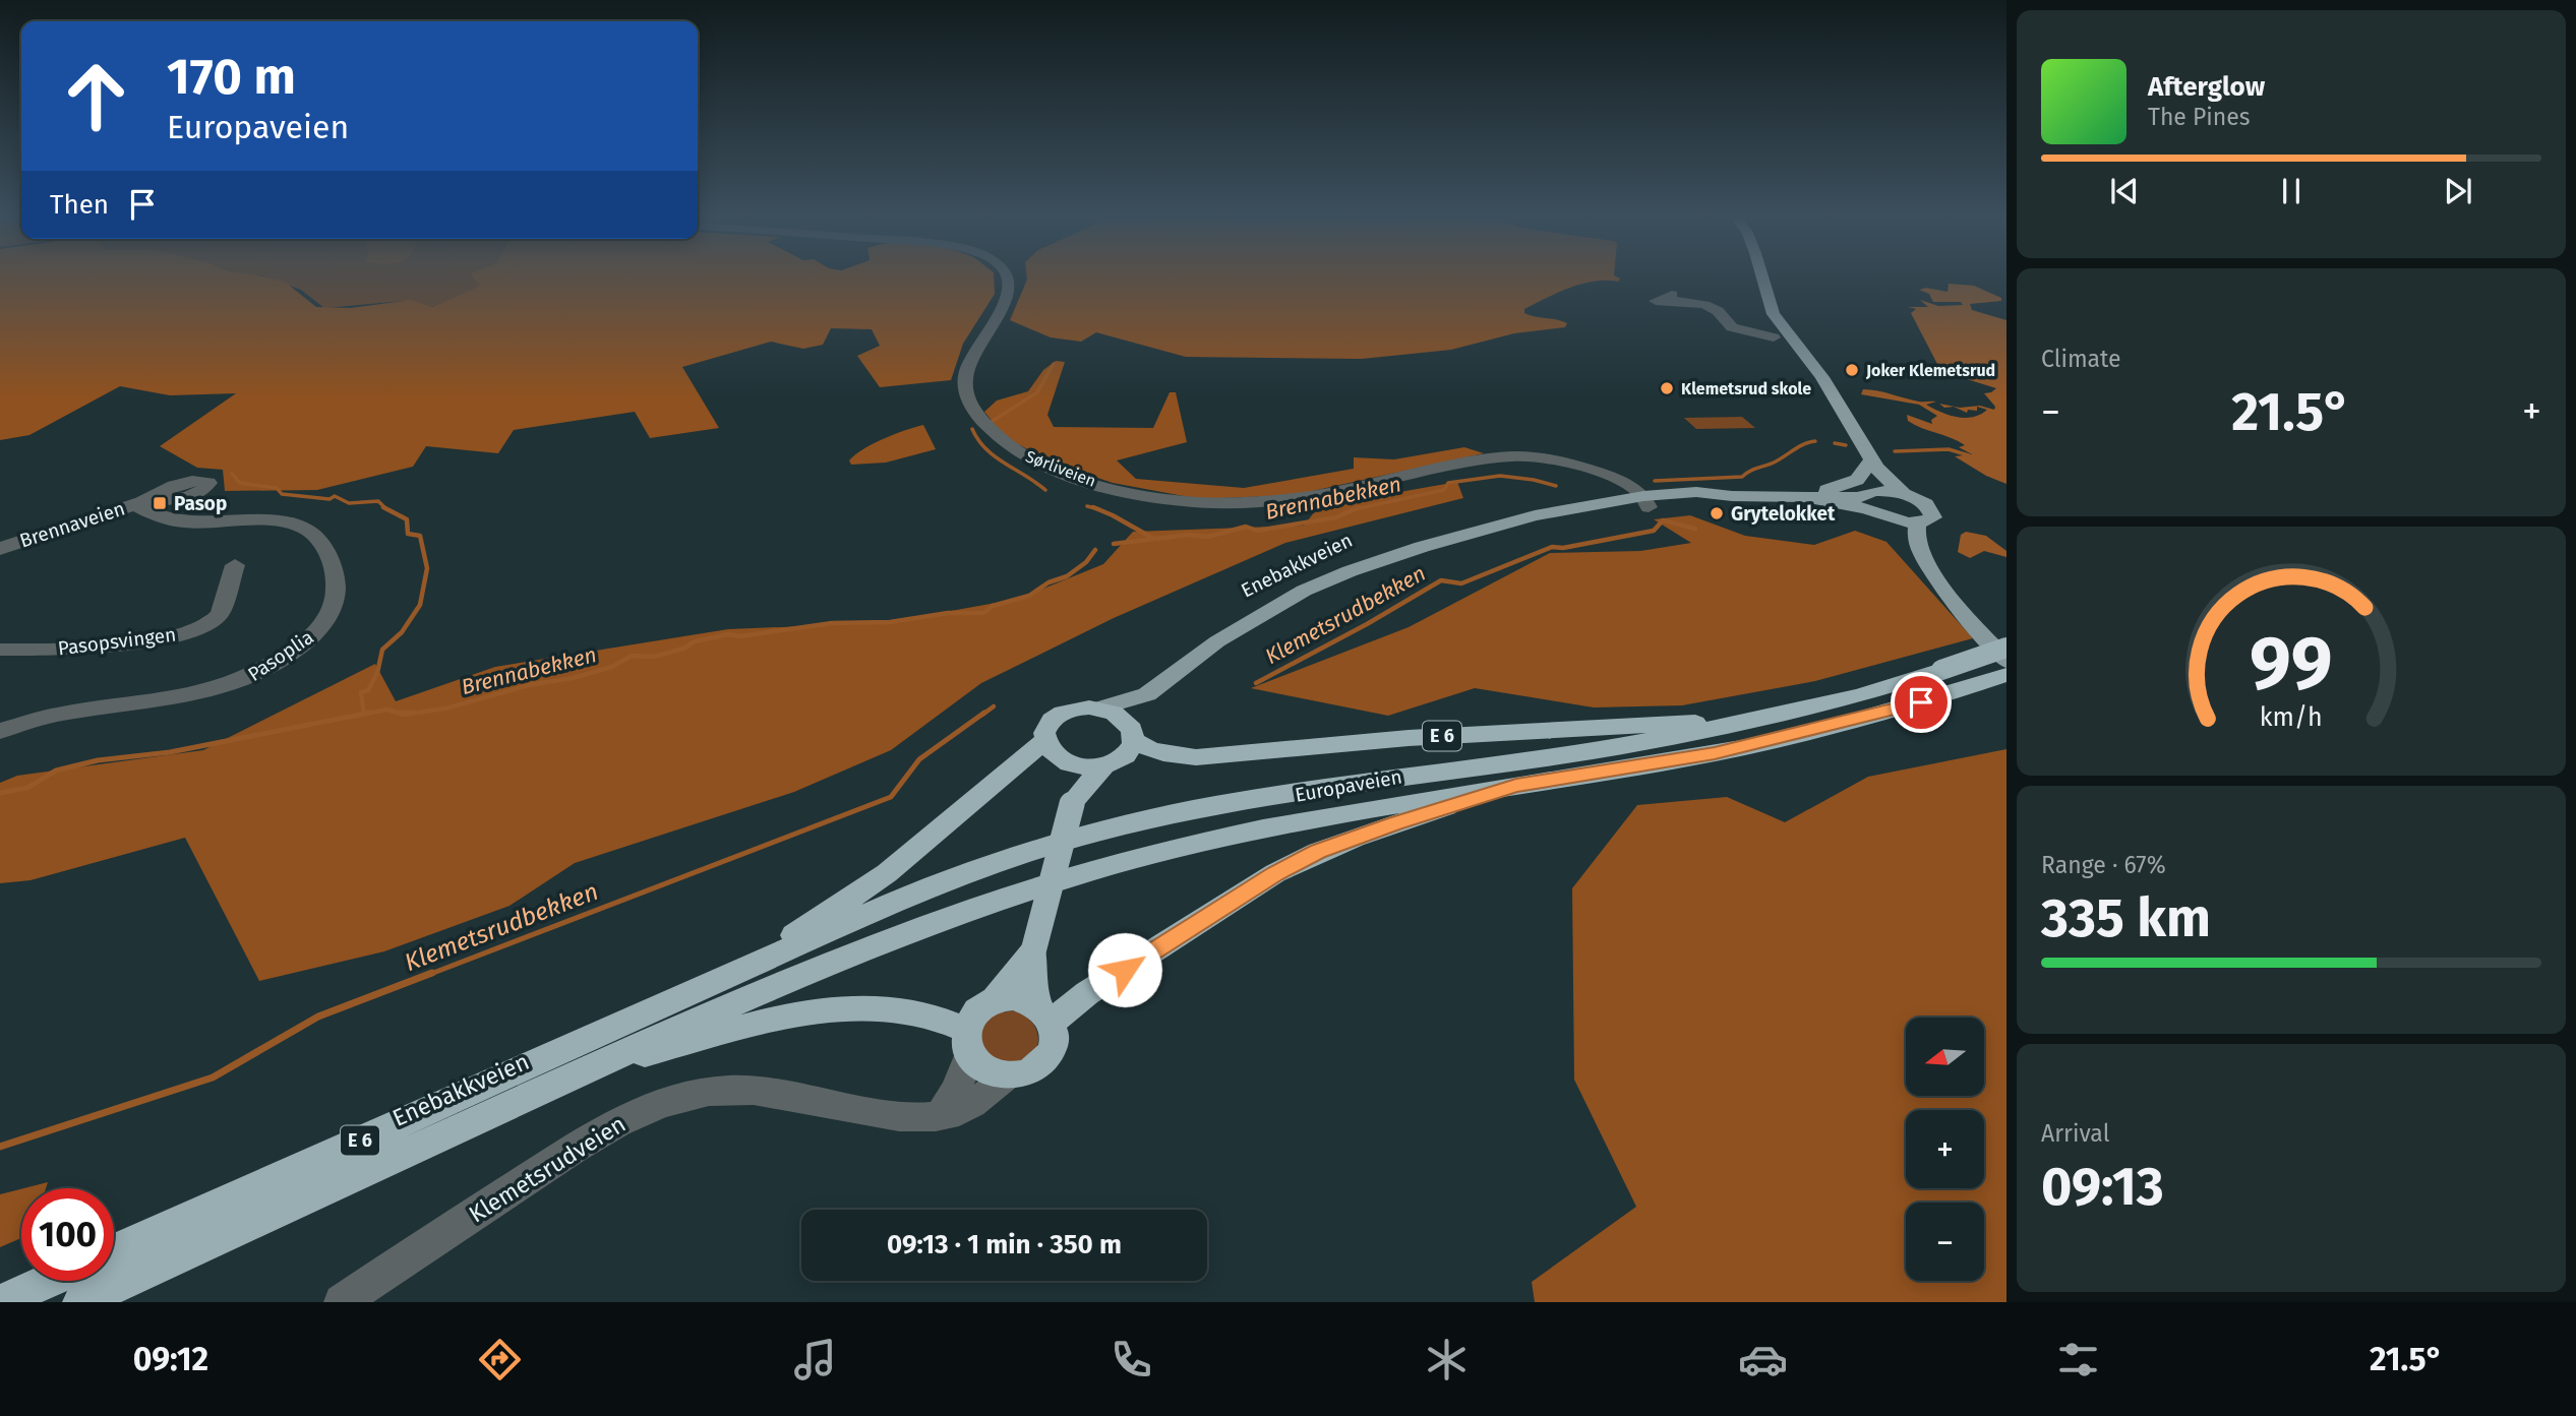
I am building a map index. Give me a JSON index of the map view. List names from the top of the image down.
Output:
{
  "streets": {
    "highway": ["Enebakkveien", "E 6", "Europaveien"],
    "street": [
      "Sørliveien",
      "Brennaveien",
      "Pasopsvingen",
      "Pasoplia",
      "Klemetsrudveien"
    ]
  },
  "crossings": [
    ["Sørliveien", "Enebakkveien"],
    ["Brennaveien", "Pasoplia"],
    ["Enebakkveien", "E 6"],
    ["Enebakkveien", "Europaveien"],
    ["E 6", "Europaveien"],
    ["E 6", "Klemetsrudveien"]
  ],
  "water": ["Brennabekken", "Klemetsrudbekken"],
  "places": {
    "other": ["Joker Klemetsrud", "Klemetsrud skole", "Grytelokket"],
    "transit": ["Pasop"]
  },
  "north": "left",
  "page": {
    "turn": ["170 m", "Europaveien"],
    "song": ["Afterglow", "The Pines"],
    "then": "Then",
    "tile": [
      "Climate",
      ["Range · 67%", "335 km"],
      ["Arrival", "09:13"]
    ],
    "heat": ["−", "21.5°", "+"],
    "map_buttons": ["+", "−"],
    "limit": "100",
    "trip": "09:13 · 1 min · 350 m",
    "tabs": ["09:12", "21.5°"],
    "gauge": ["99", "km/h"]
  }
}
